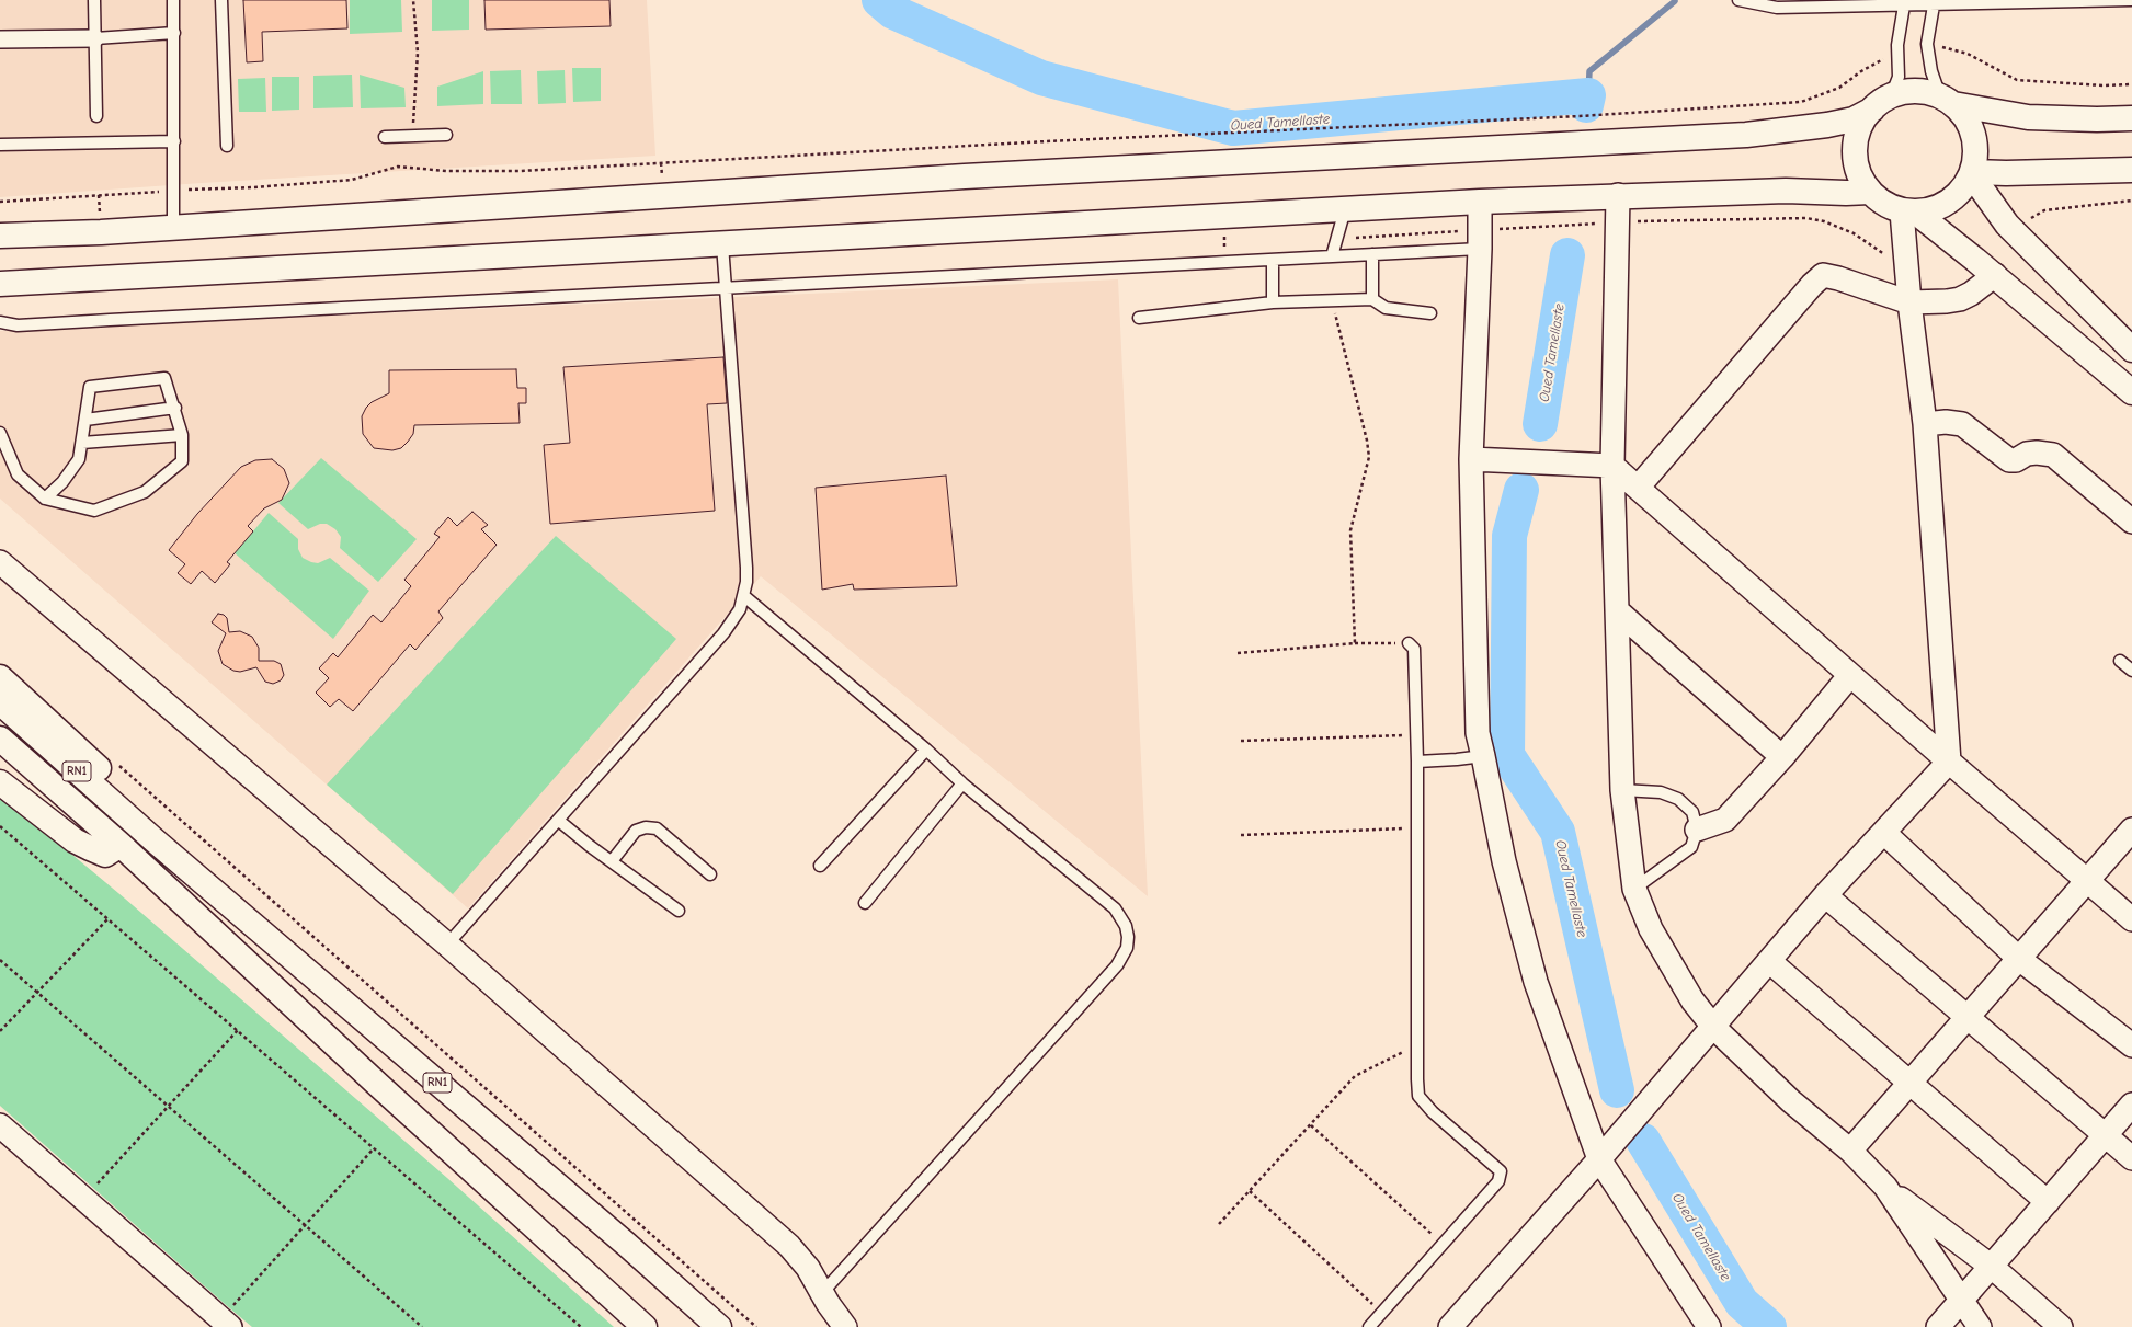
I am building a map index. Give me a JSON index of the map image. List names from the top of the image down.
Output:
{
  "streets": {
    "main road": ["RN1"]
  },
  "water": ["Oued Tamellaste"]
}
